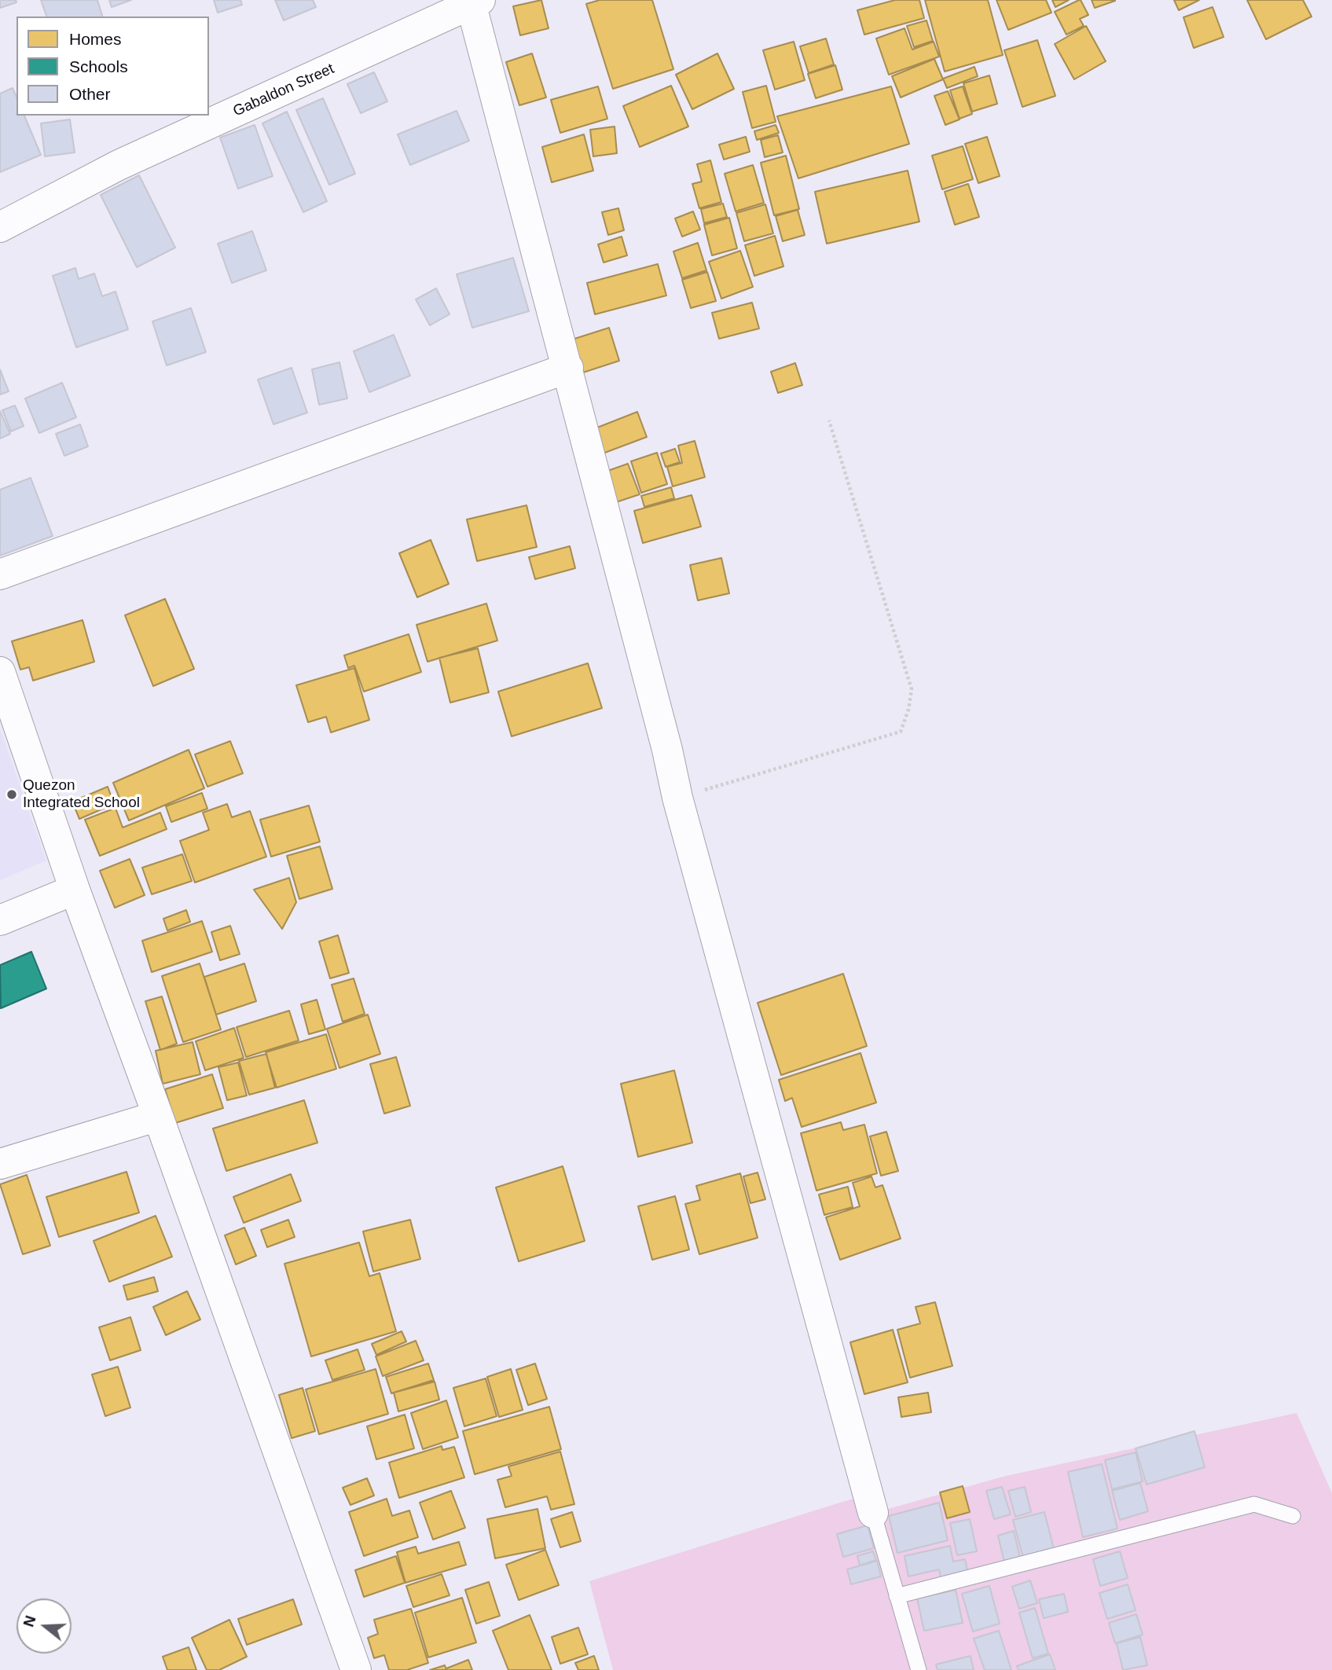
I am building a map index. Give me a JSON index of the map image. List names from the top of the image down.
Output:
{
  "streets": {
    "street": ["Gabaldon Street"]
  },
  "places": ["Quezon Integrated School"],
  "legend": ["Homes", "Schools", "Other"],
  "north": "left"
}
